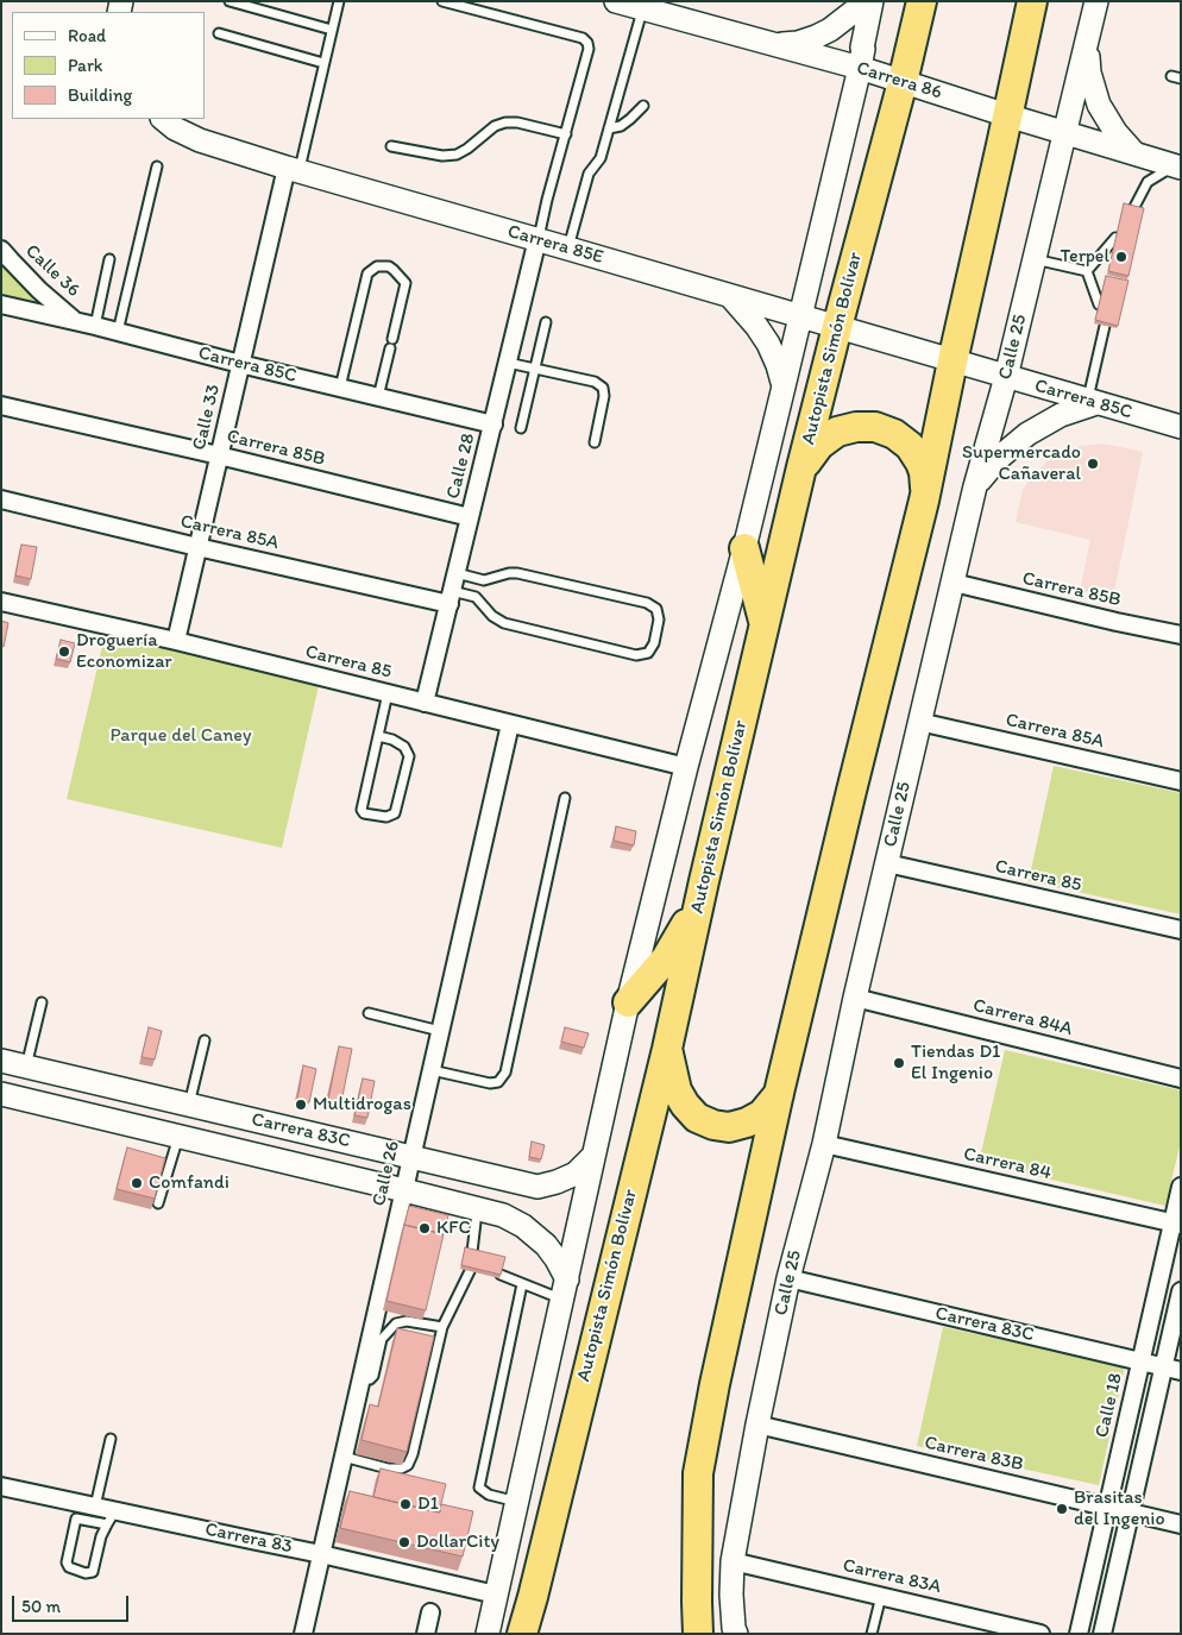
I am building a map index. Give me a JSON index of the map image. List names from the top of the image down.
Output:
{
  "streets": {
    "highway": ["Autopista Simón Bolívar"],
    "street": [
      "Carrera 86",
      "Carrera 85E",
      "Calle 36",
      "Calle 25",
      "Carrera 85C",
      "Calle 33",
      "Carrera 85B",
      "Calle 28",
      "Carrera 85A",
      "Carrera 85",
      "Carrera 84A",
      "Carrera 83C",
      "Carrera 84",
      "Calle 26",
      "Calle 18",
      "Carrera 83B",
      "Carrera 83",
      "Carrera 83A"
    ]
  },
  "crossings": [
    ["Carrera 86", "Calle 25"],
    ["Carrera 86", "Autopista Simón Bolívar"],
    ["Carrera 85E", "Autopista Simón Bolívar"],
    ["Carrera 85E", "Carrera 85C"],
    ["Carrera 85E", "Calle 33"],
    ["Carrera 85E", "Calle 28"],
    ["Calle 36", "Carrera 85C"],
    ["Calle 25", "Carrera 85C"],
    ["Calle 25", "Carrera 85B"],
    ["Calle 25", "Carrera 85A"],
    ["Calle 25", "Carrera 85"],
    ["Calle 25", "Carrera 84A"],
    ["Calle 25", "Carrera 83C"],
    ["Calle 25", "Carrera 84"],
    ["Calle 25", "Carrera 83B"],
    ["Calle 25", "Carrera 83A"],
    ["Carrera 85C", "Calle 33"],
    ["Carrera 85C", "Calle 28"],
    ["Calle 33", "Carrera 85B"],
    ["Calle 33", "Carrera 85A"],
    ["Calle 33", "Carrera 85"],
    ["Carrera 85B", "Calle 28"],
    ["Calle 28", "Carrera 85A"],
    ["Calle 28", "Carrera 85"],
    ["Carrera 85", "Calle 26"],
    ["Carrera 83C", "Calle 26"],
    ["Carrera 83C", "Calle 18"],
    ["Carrera 84", "Calle 18"],
    ["Calle 26", "Carrera 83"],
    ["Calle 18", "Carrera 83B"]
  ],
  "parks": ["Parque del Caney"],
  "places": [
    "Terpel",
    "Supermercado Cañaveral",
    "Droguería Economizar",
    "Tiendas D1 El Ingenio",
    "Multidrogas",
    "Comfandi",
    "KFC",
    "D1",
    "Brasitas del Ingenio",
    "DollarCity"
  ],
  "legend": ["Road", "Park", "Building"],
  "scale_bar": "50 m"
}
